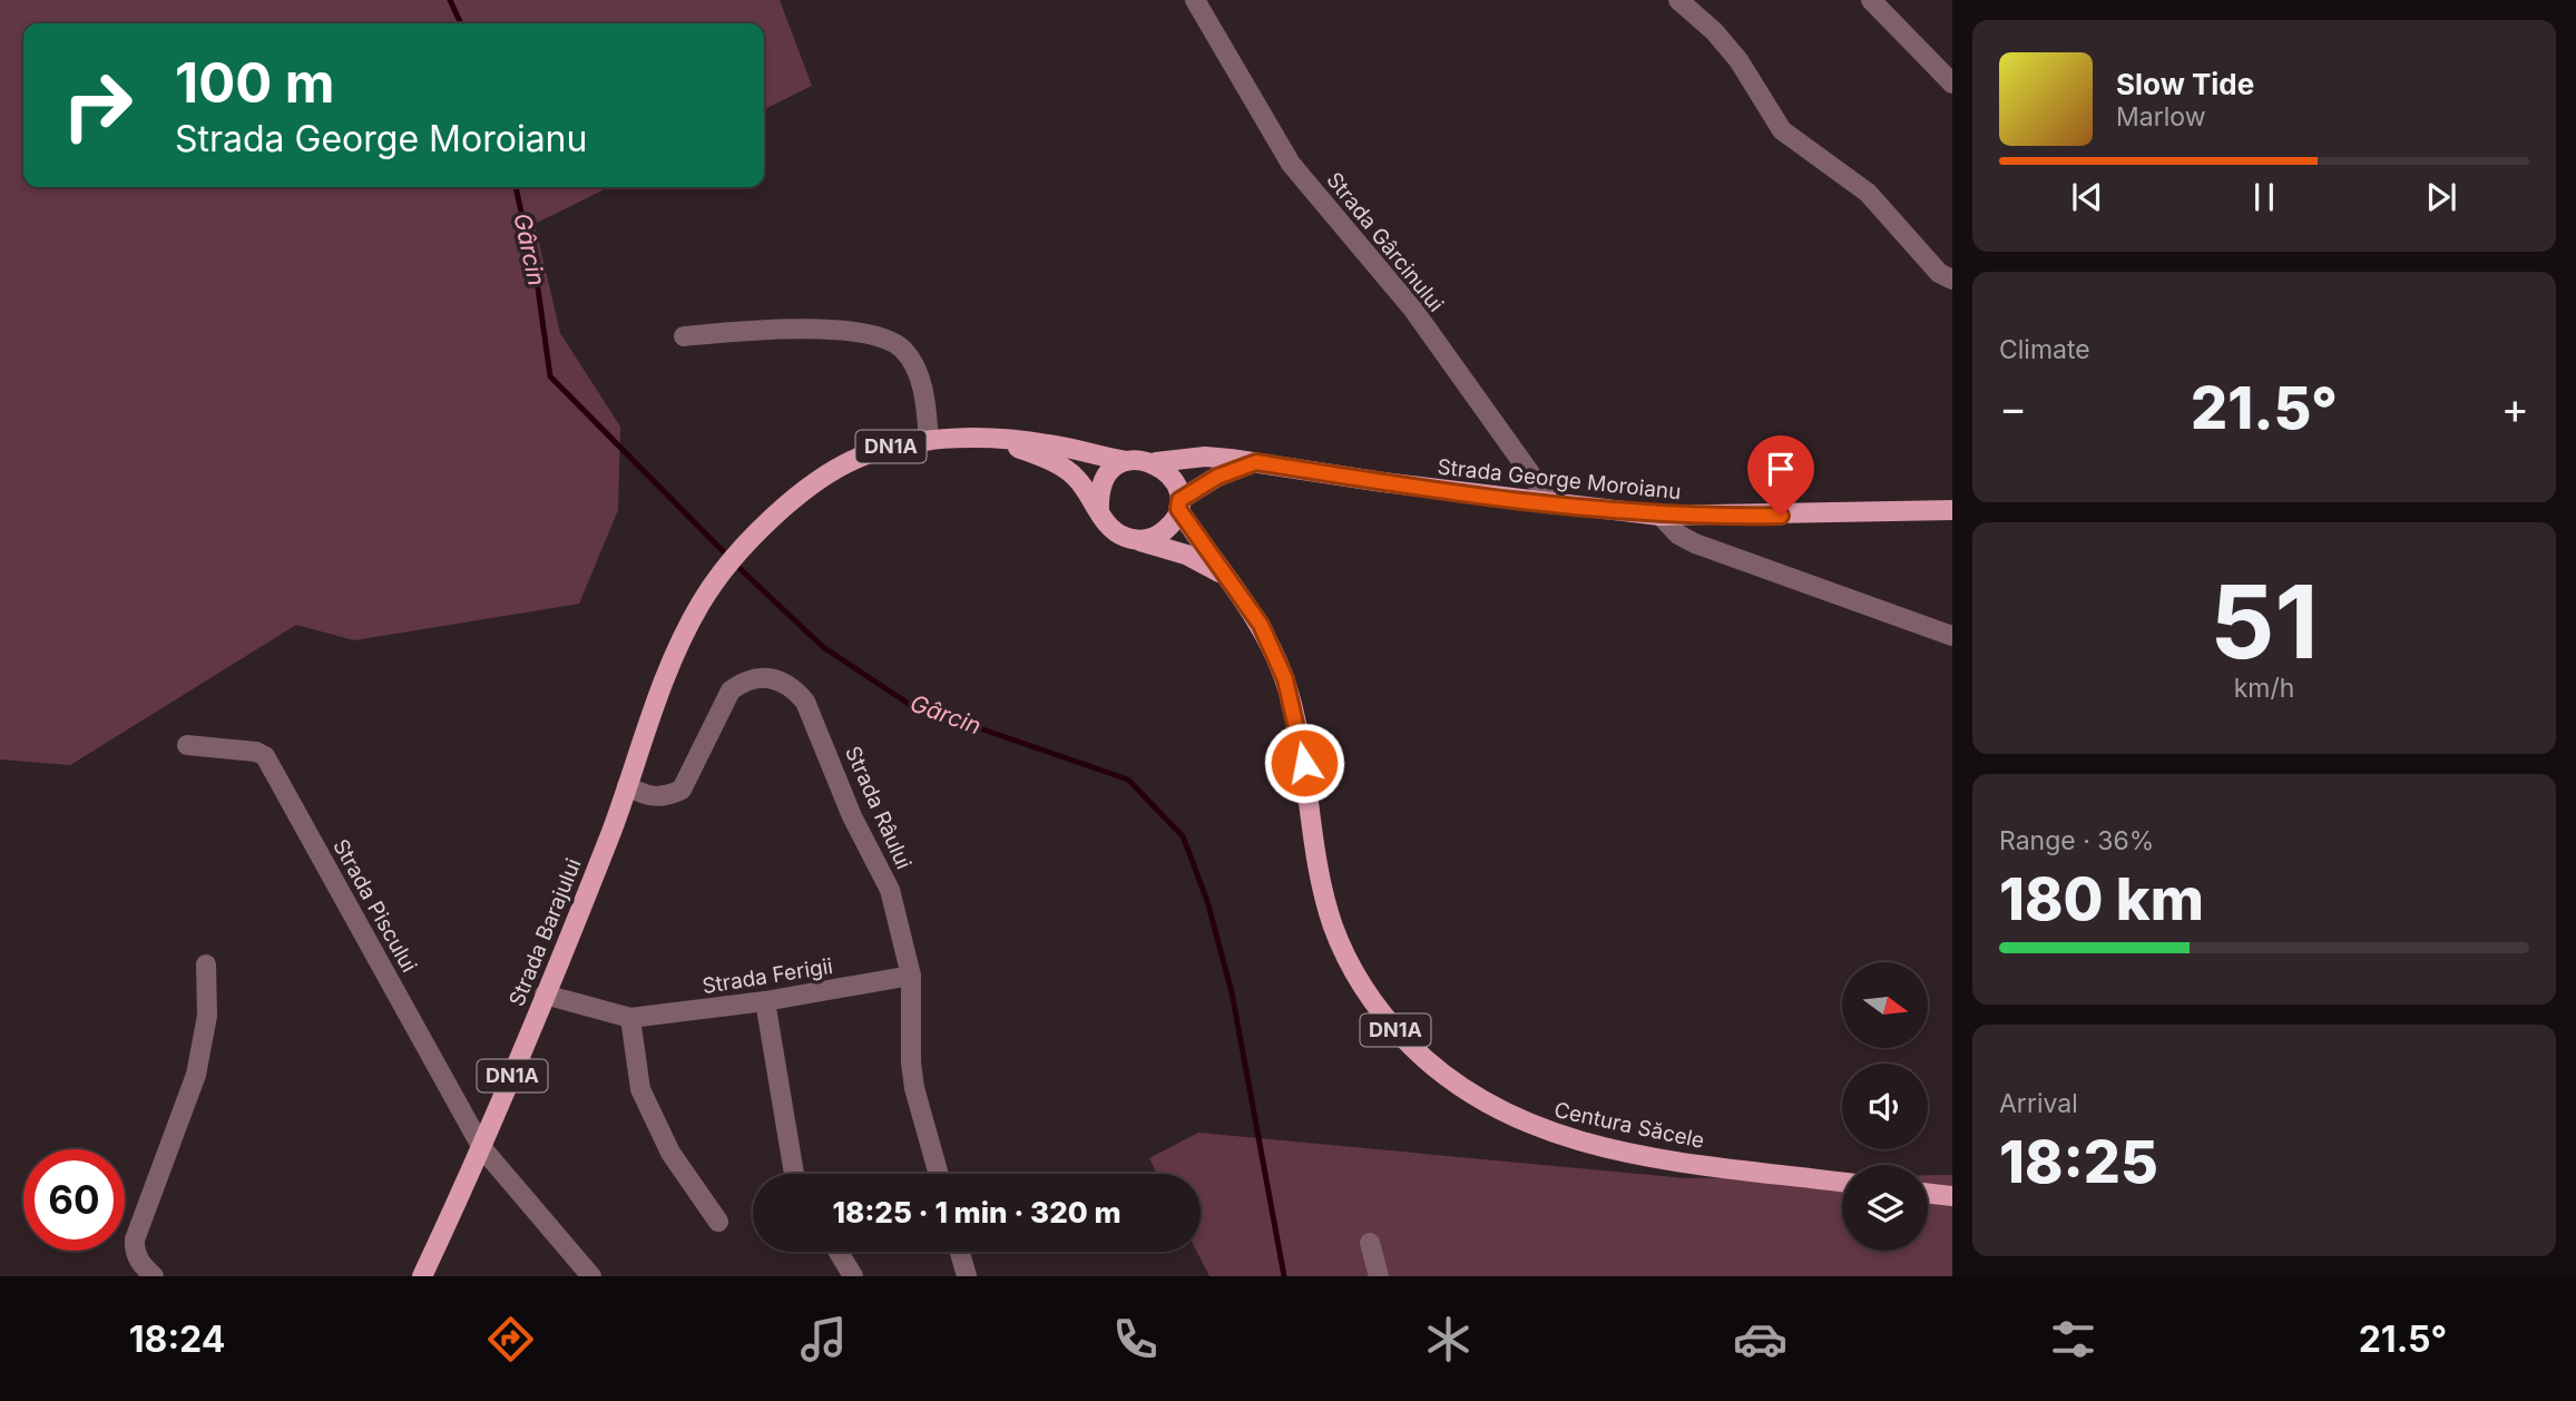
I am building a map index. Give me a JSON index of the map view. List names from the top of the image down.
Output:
{
  "streets": {
    "main road": [
      "DN1A",
      "Strada George Moroianu",
      "Strada Barajului",
      "Centura Săcele"
    ],
    "street": [
      "Strada Gârcinului",
      "Strada Râului",
      "Strada Piscului",
      "Strada Ferigii"
    ]
  },
  "crossings": [
    ["Strada Gârcinului", "Strada George Moroianu"],
    ["DN1A", "Strada George Moroianu"],
    ["DN1A", "Strada Barajului"],
    ["DN1A", "Centura Săcele"],
    ["Strada George Moroianu", "Centura Săcele"],
    ["Strada Râului", "Strada Barajului"],
    ["Strada Râului", "Strada Ferigii"],
    ["Strada Piscului", "Strada Barajului"],
    ["Strada Barajului", "Strada Ferigii"]
  ],
  "water": ["Gârcin"],
  "north": "right",
  "page": {
    "turn": ["100 m", "Strada George Moroianu"],
    "song": ["Slow Tide", "Marlow"],
    "tile": [
      "Climate",
      ["51", "km/h"],
      ["Range · 36%", "180 km"],
      ["Arrival", "18:25"]
    ],
    "heat": ["−", "21.5°", "+"],
    "limit": "60",
    "trip": "18:25 · 1 min · 320 m",
    "tabs": ["18:24", "21.5°"]
  }
}
